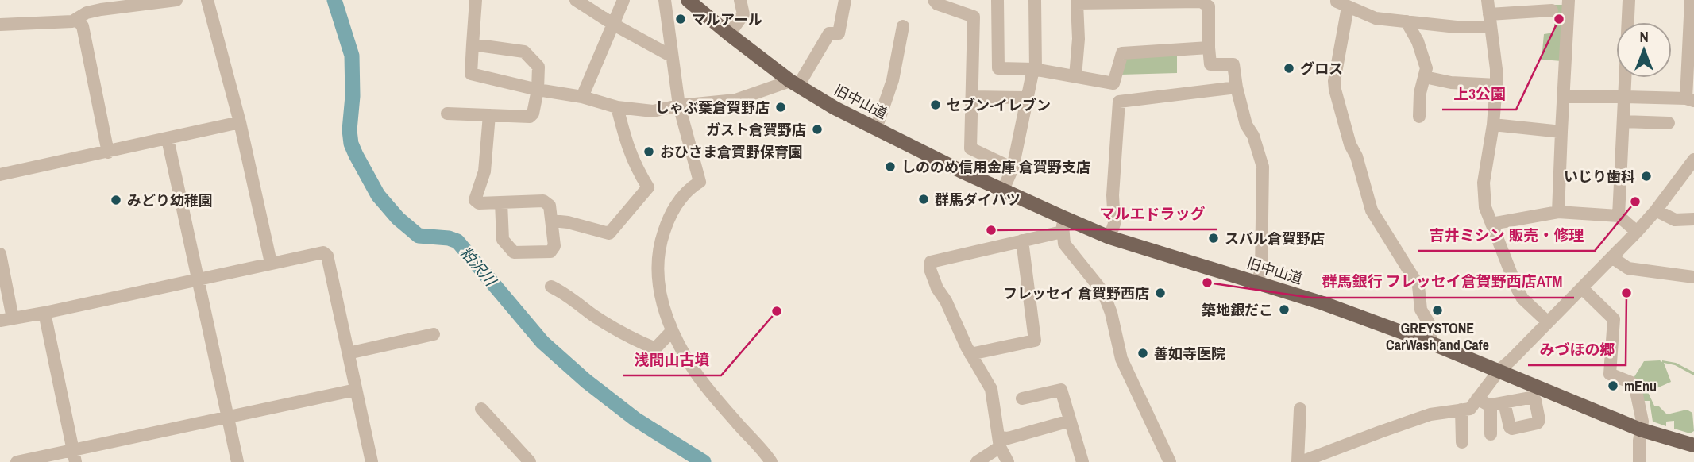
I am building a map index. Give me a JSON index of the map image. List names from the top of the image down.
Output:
{
  "streets": {
    "main road": ["旧中山道"]
  },
  "water": ["粕沢川"],
  "places": [
    "マルアール",
    "上3公園",
    "グロス",
    "セブン-イレブン",
    "しゃぶ葉倉賀野店",
    "ガスト倉賀野店",
    "おひさま倉賀野保育園",
    "しののめ信用金庫 倉賀野支店",
    "いじり歯科",
    "群馬ダイハツ",
    "みどり幼稚園",
    "吉井ミシン 販売・修理",
    "マルエドラッグ",
    "スバル倉賀野店",
    "群馬銀行 フレッセイ倉賀野西店ATM",
    "フレッセイ 倉賀野西店",
    "みづほの郷",
    "築地銀だこ",
    "GREYSTONE CarWash and Cafe",
    "浅間山古墳",
    "善如寺医院",
    "mEnu"
  ],
  "north": "top"
}
